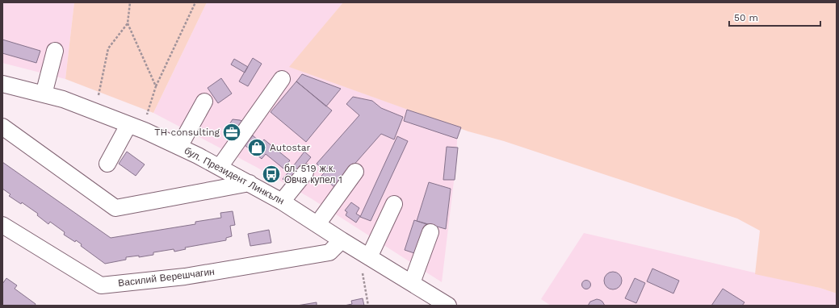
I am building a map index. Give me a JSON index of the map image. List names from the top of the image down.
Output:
{
  "streets": {
    "street": ["бул. Президент Линкълн", "Василий Верешчагин"]
  },
  "crossings": [
    ["бул. Президент Линкълн", "Василий Верешчагин"]
  ],
  "places": {
    "office": ["TH consulting"],
    "shop": ["Autostar"],
    "bus stop": ["бл. 519 ж.к. Овча купел 1"]
  },
  "scale_bar": "50 m"
}
